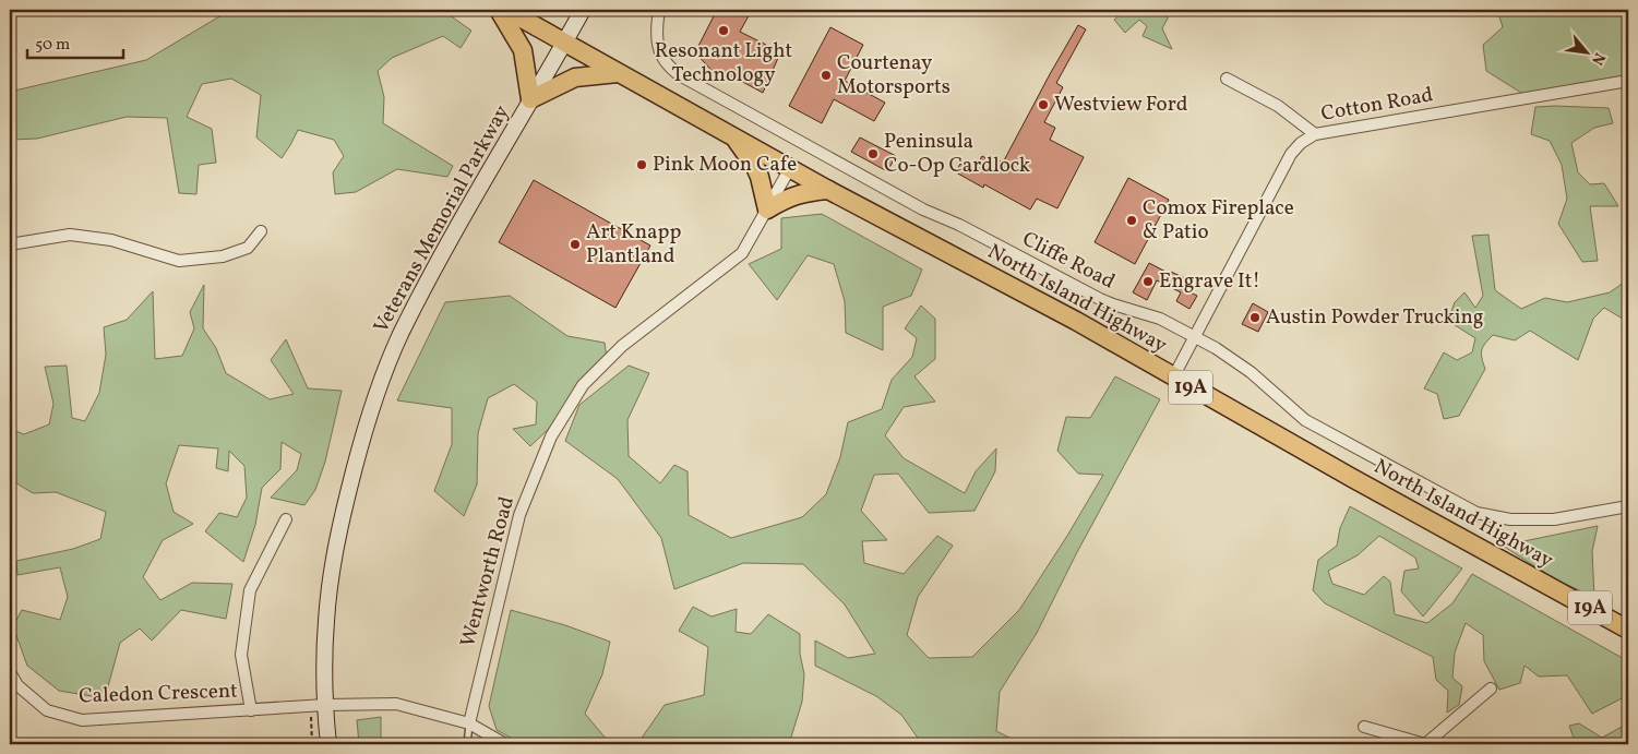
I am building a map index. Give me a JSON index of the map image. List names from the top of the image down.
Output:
{
  "streets": {
    "main road": ["Veterans Memorial Parkway", "North Island Highway", "19A"],
    "street": [
      "Cotton Road",
      "Cliffe Road",
      "Wentworth Road",
      "Caledon Crescent"
    ]
  },
  "crossings": [
    ["Cotton Road", "Cliffe Road"],
    ["Cotton Road", "North Island Highway"],
    ["Veterans Memorial Parkway", "19A"],
    ["Veterans Memorial Parkway", "Caledon Crescent"],
    ["North Island Highway", "19A"],
    ["North Island Highway", "Wentworth Road"]
  ],
  "places": [
    "Resonant Light Technology",
    "Courtenay Motorsports",
    "Westview Ford",
    "Peninsula Co-Op Cardlock",
    "Pink Moon Cafe",
    "Comox Fireplace & Patio",
    "Art Knapp Plantland",
    "Engrave It!",
    "Austin Powder Trucking"
  ],
  "scale_bar": "50 m",
  "north": "bottom right"
}
